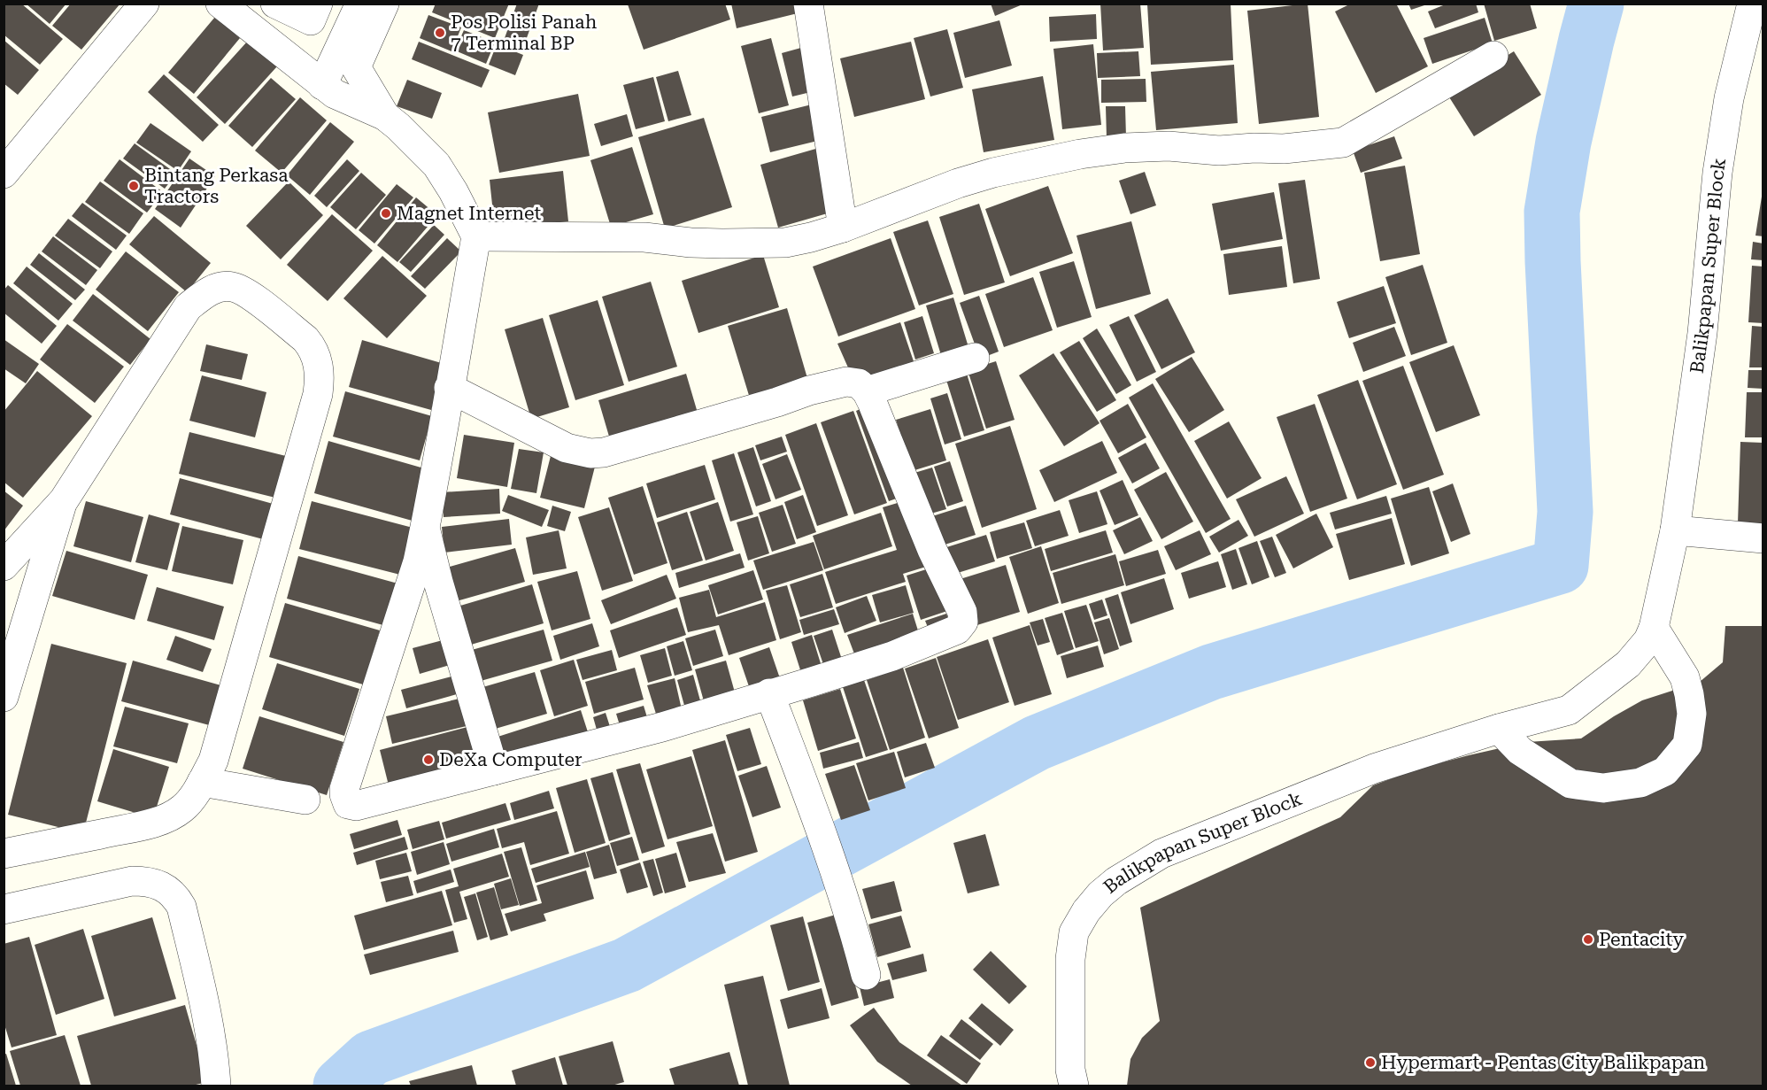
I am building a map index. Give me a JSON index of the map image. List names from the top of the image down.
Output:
{
  "streets": {
    "street": ["Balikpapan Super Block"]
  },
  "places": [
    "Pos Polisi Panah 7 Terminal BP",
    "Bintang Perkasa Tractors",
    "Magnet Internet",
    "DeXa Computer",
    "Pentacity",
    "Hypermart - Pentas City Balikpapan"
  ]
}
